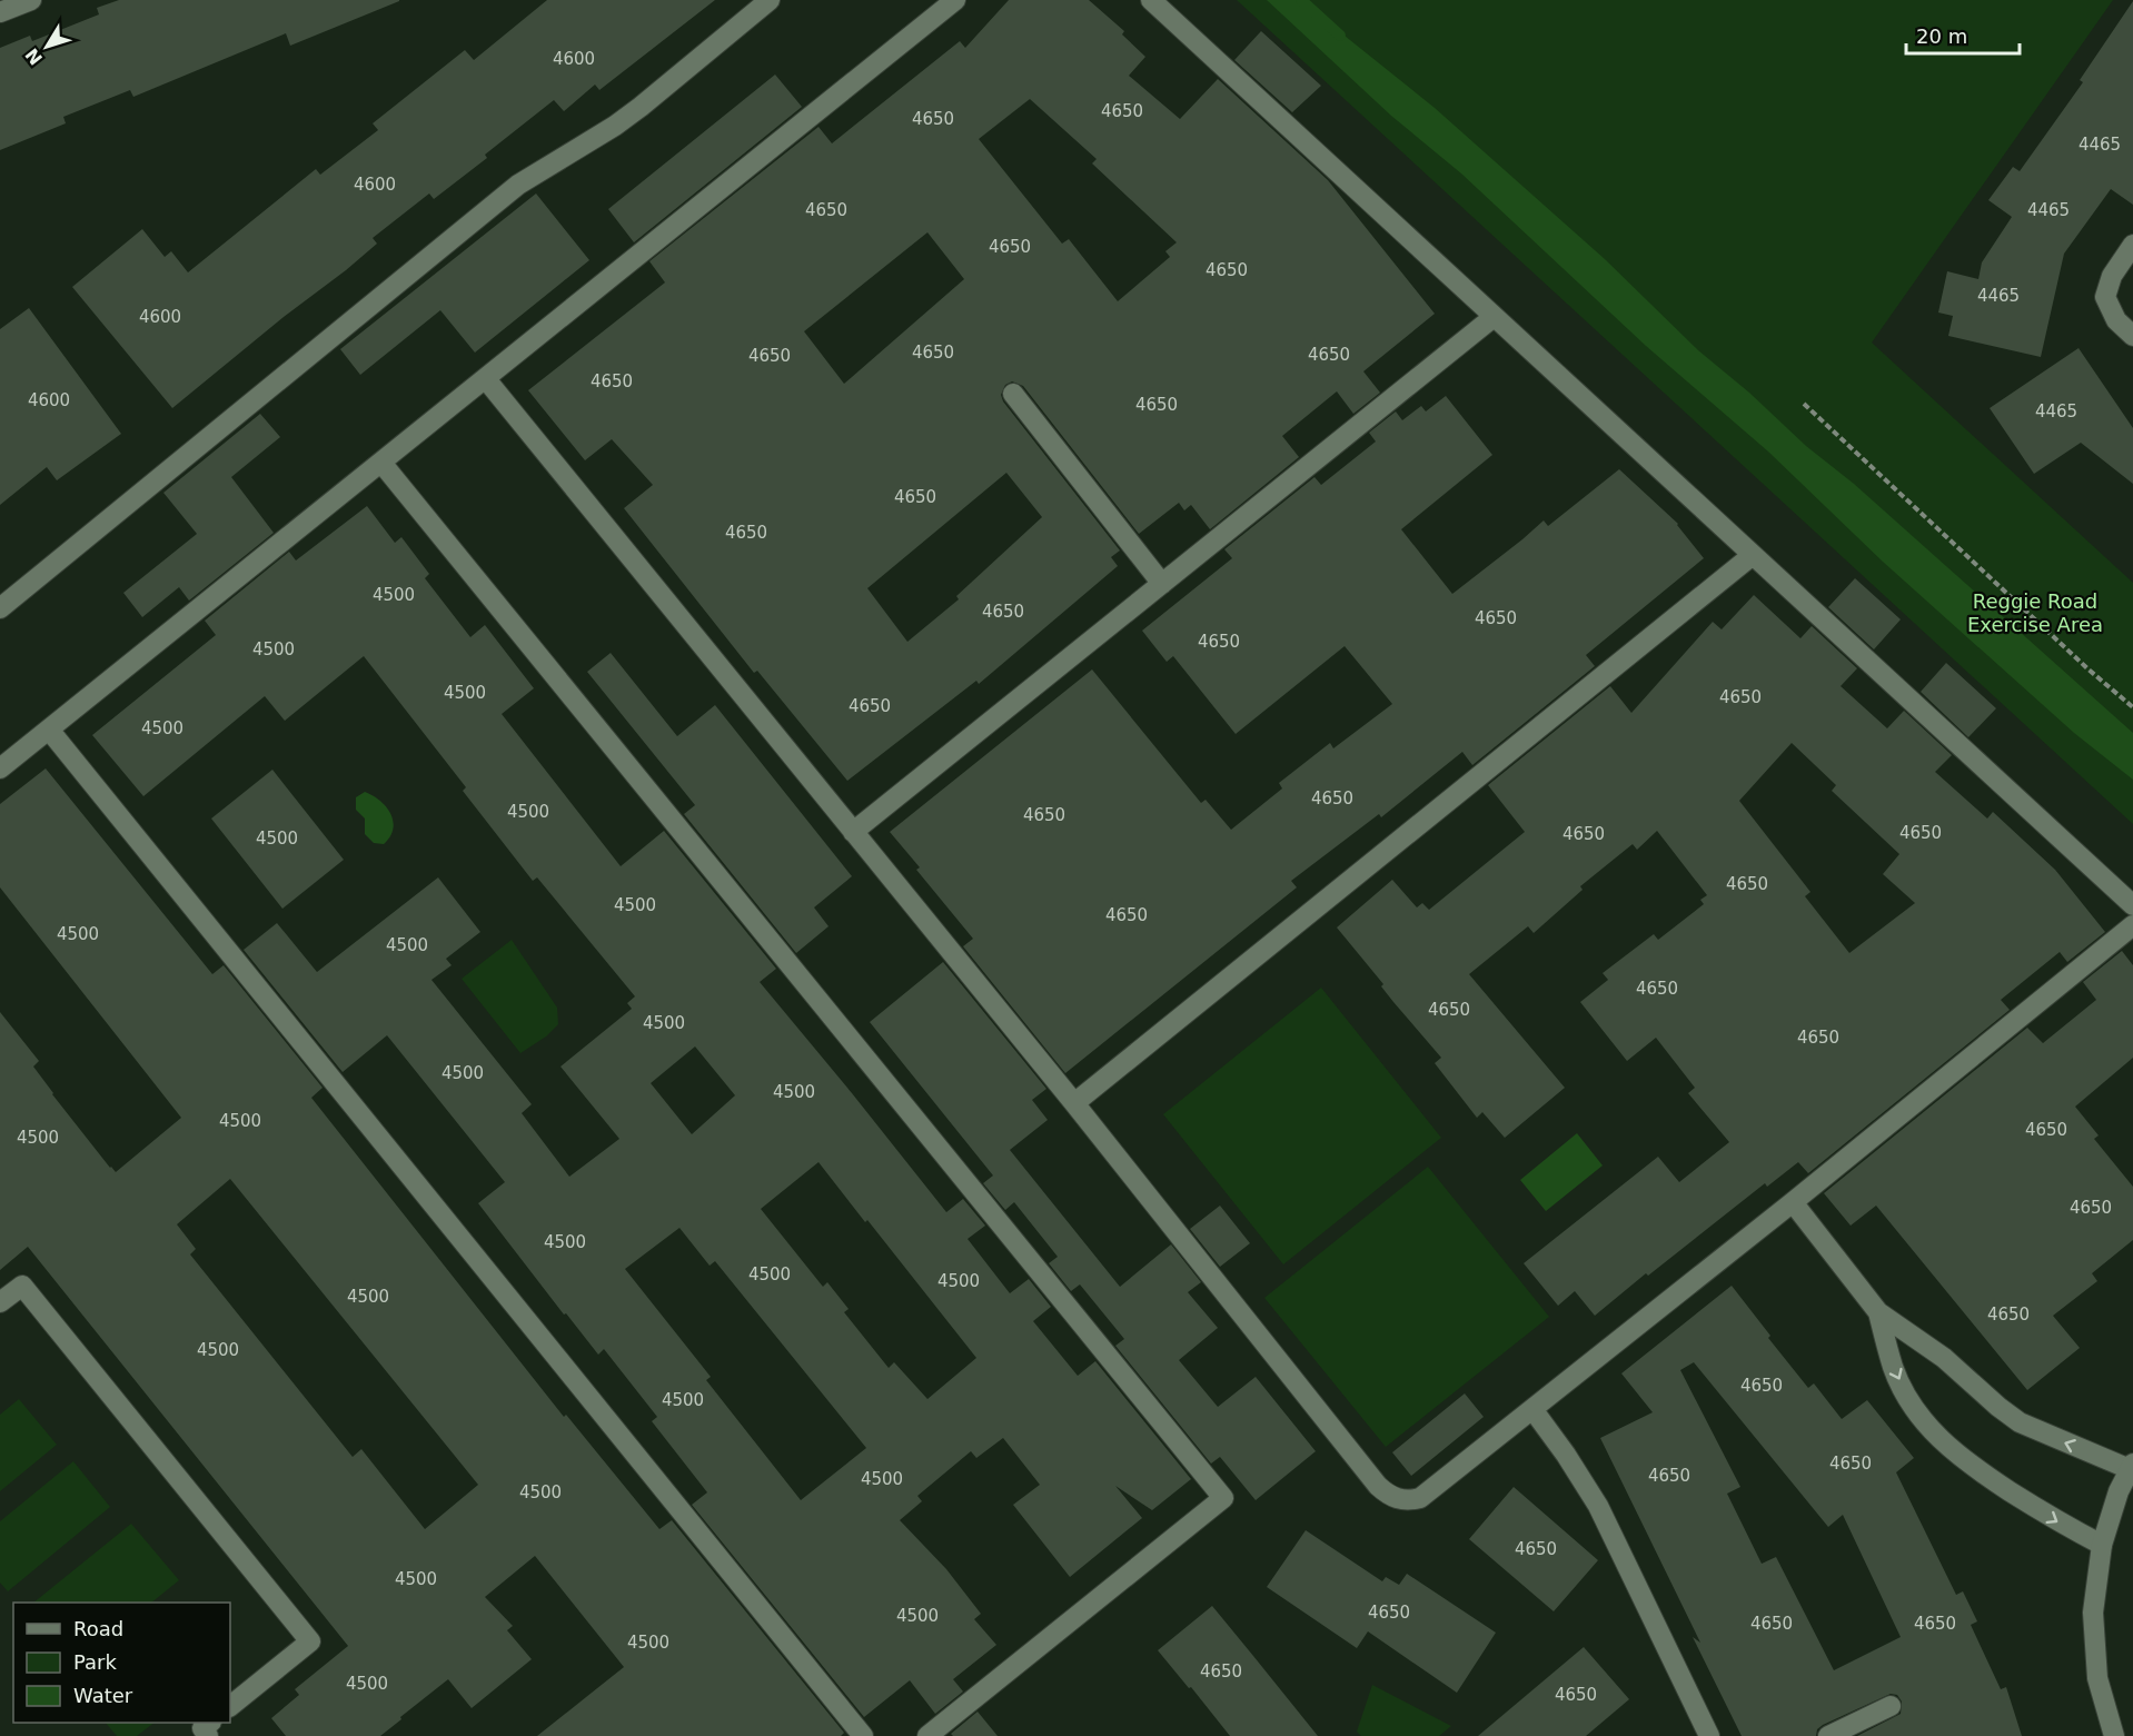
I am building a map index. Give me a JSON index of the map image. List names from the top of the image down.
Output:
{
  "parks": ["Reggie Road Exercise Area"],
  "house_numbers": [
    "4600",
    "4650",
    "4650",
    "4465",
    "4600",
    "4650",
    "4465",
    "4650",
    "4650",
    "4465",
    "4600",
    "4650",
    "4650",
    "4650",
    "4650",
    "4600",
    "4650",
    "4465",
    "4650",
    "4650",
    "4500",
    "4650",
    "4650",
    "4650",
    "4500",
    "4500",
    "4650",
    "4650",
    "4500",
    "4650",
    "4500",
    "4650",
    "4650",
    "4650",
    "4500",
    "4650",
    "4500",
    "4650",
    "4500",
    "4500",
    "4650",
    "4650",
    "4500",
    "4650",
    "4500",
    "4500",
    "4500",
    "4650",
    "4500",
    "4650",
    "4500",
    "4500",
    "4500",
    "4500",
    "4650",
    "4500",
    "4650",
    "4500",
    "4650",
    "4650",
    "4500",
    "4500",
    "4650",
    "4500",
    "4650",
    "4500",
    "4650",
    "4650",
    "4500",
    "4650",
    "4500",
    "4650"
  ],
  "legend": ["Road", "Park", "Water"],
  "scale_bar": "20 m",
  "north": "bottom left"
}
